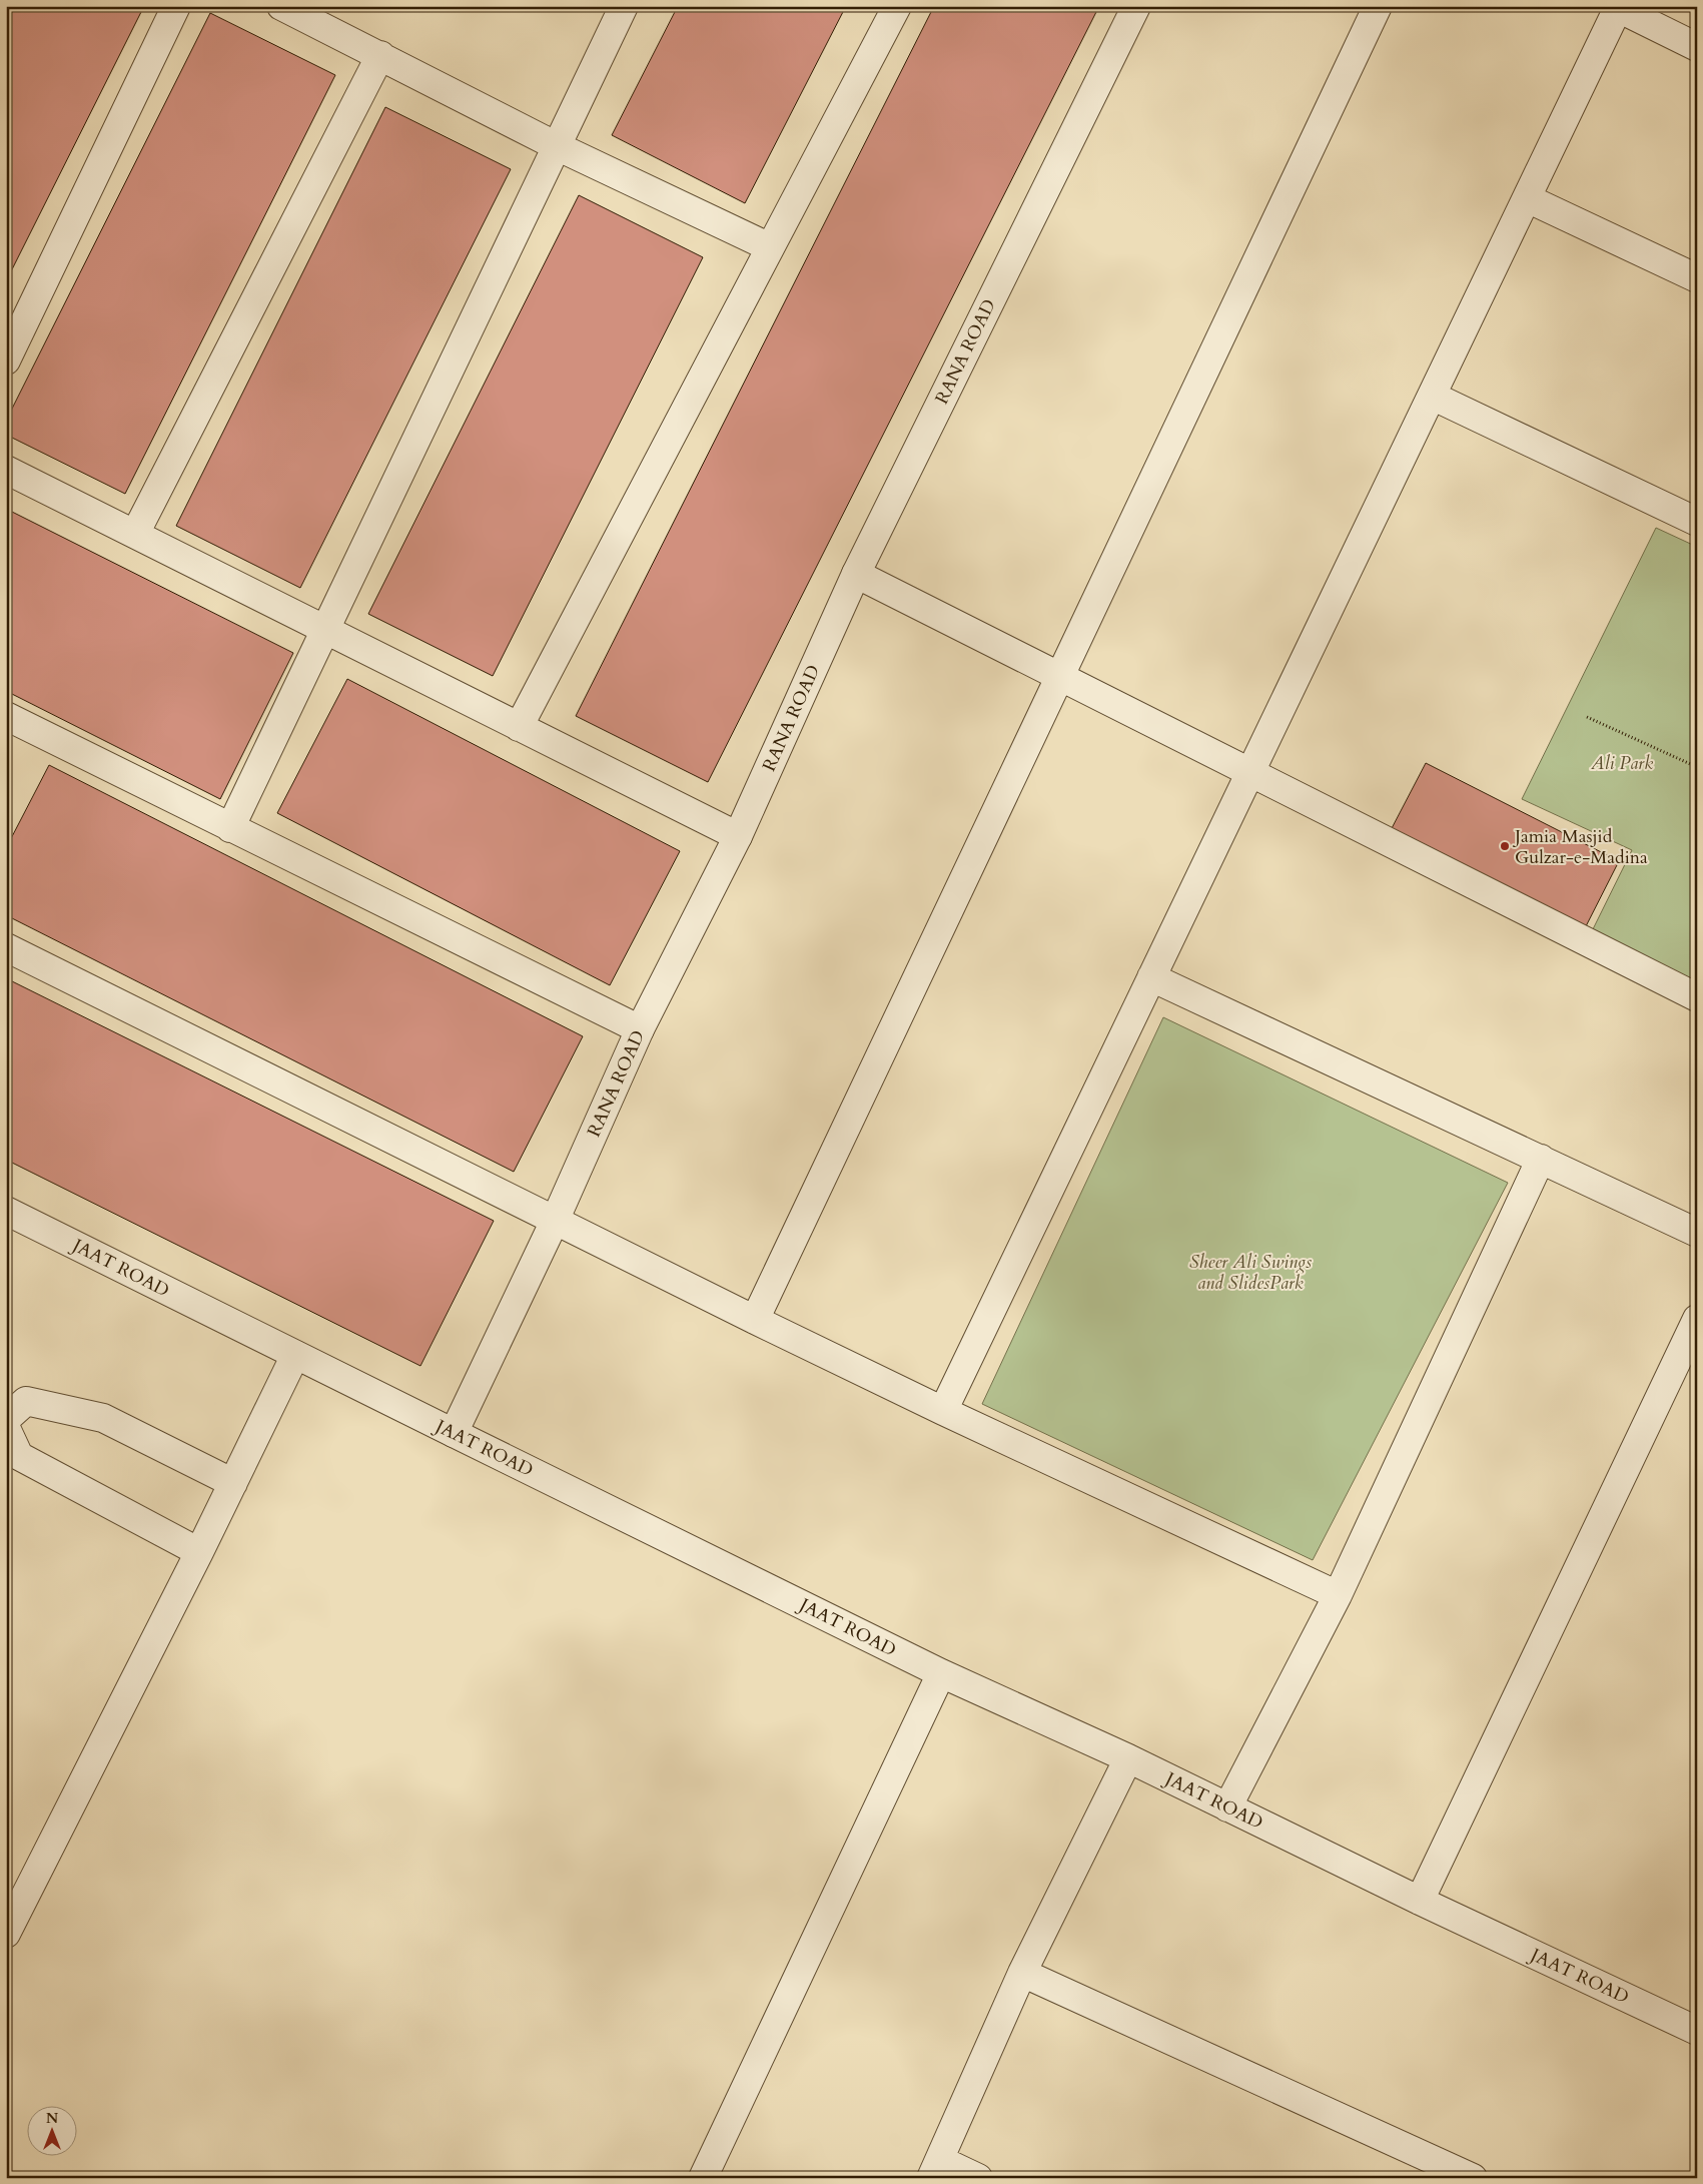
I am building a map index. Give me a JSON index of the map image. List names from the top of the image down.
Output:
{
  "streets": {
    "street": ["RANA ROAD", "JAAT ROAD"]
  },
  "crossings": [
    ["RANA ROAD", "JAAT ROAD"]
  ],
  "parks": ["Ali Park", "Sheer Ali Swings and SlidesPark"],
  "places": ["Jamia Masjid Gulzar-e-Madina"],
  "north": "top"
}
